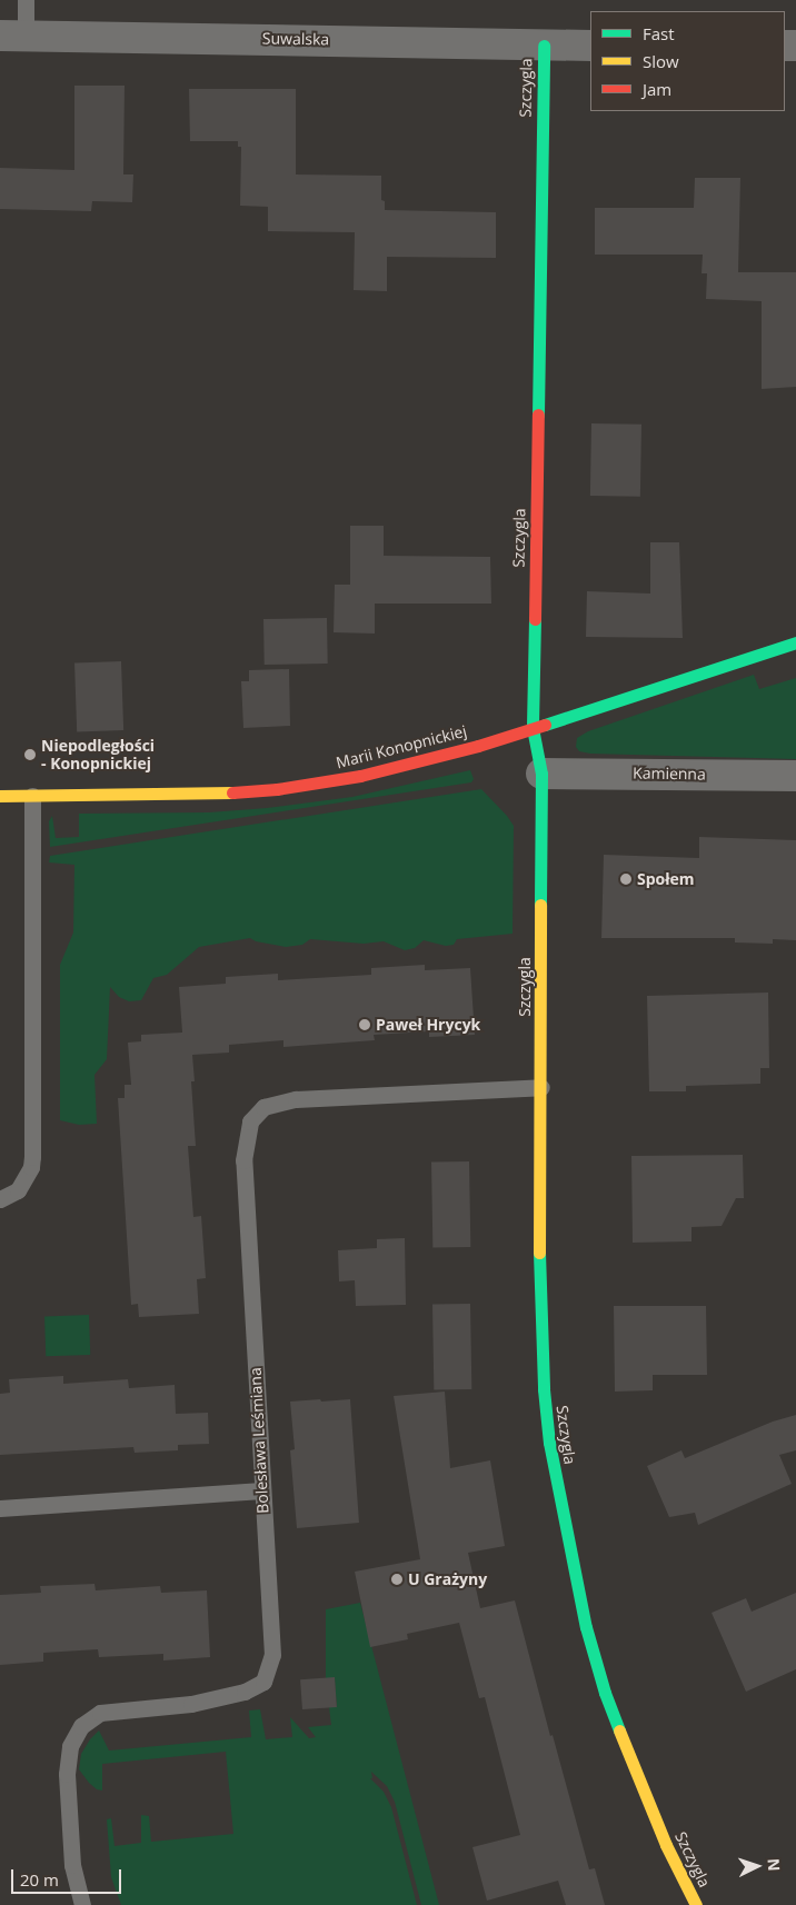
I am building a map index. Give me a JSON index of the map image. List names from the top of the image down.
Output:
{
  "streets": {
    "street": [
      "Suwalska",
      "Szczygla",
      "Marii Konopnickiej",
      "Kamienna"
    ],
    "lane": ["Bolesława Leśmiana"]
  },
  "crossings": [
    ["Suwalska", "Szczygla"],
    ["Szczygla", "Marii Konopnickiej"],
    ["Szczygla", "Kamienna"],
    ["Szczygla", "Bolesława Leśmiana"]
  ],
  "places": [
    "Niepodległości - Konopnickiej",
    "Społem",
    "Paweł Hrycyk",
    "U Grażyny"
  ],
  "legend": ["Fast", "Slow", "Jam"],
  "scale_bar": "20 m",
  "north": "right"
}
